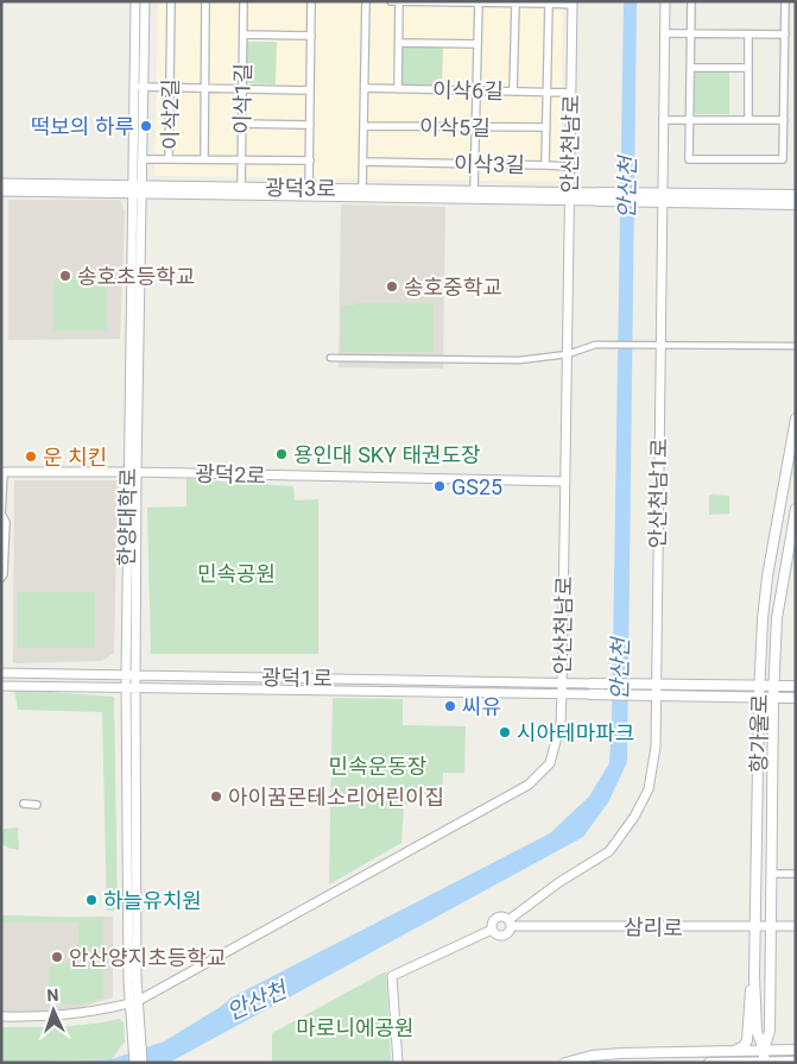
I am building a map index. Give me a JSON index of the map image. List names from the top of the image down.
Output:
{
  "streets": {
    "main road": ["항가울로"],
    "street": [
      "이삭6길",
      "이삭1길",
      "이삭2길",
      "이삭5길",
      "안산천남로",
      "이삭3길",
      "광덕3로",
      "광덕2로",
      "안산천남1로",
      "한양대학로",
      "광덕1로",
      "삼리로"
    ]
  },
  "crossings": [
    ["이삭6길", "안산천남로"],
    ["이삭6길", "이삭3길"],
    ["이삭1길", "이삭2길"],
    ["이삭1길", "광덕3로"],
    ["이삭5길", "이삭3길"],
    ["안산천남로", "광덕3로"],
    ["안산천남로", "광덕2로"],
    ["안산천남로", "한양대학로"],
    ["안산천남로", "광덕1로"],
    ["광덕3로", "한양대학로"],
    ["광덕2로", "한양대학로"],
    ["안산천남1로", "삼리로"],
    ["한양대학로", "광덕1로"],
    ["항가울로", "삼리로"]
  ],
  "water": ["안산천"],
  "parks": ["민속공원", "민속운동장", "마로니에공원"],
  "places": [
    "떡보의 하루",
    "송호초등학교",
    "송호중학교",
    "용인대 SKY 태권도장",
    "운 치킨",
    "GS25",
    "씨유",
    "시아테마파크",
    "아이꿈몬테소리어린이집",
    "하늘유치원",
    "안산양지초등학교"
  ],
  "north": "top"
}
